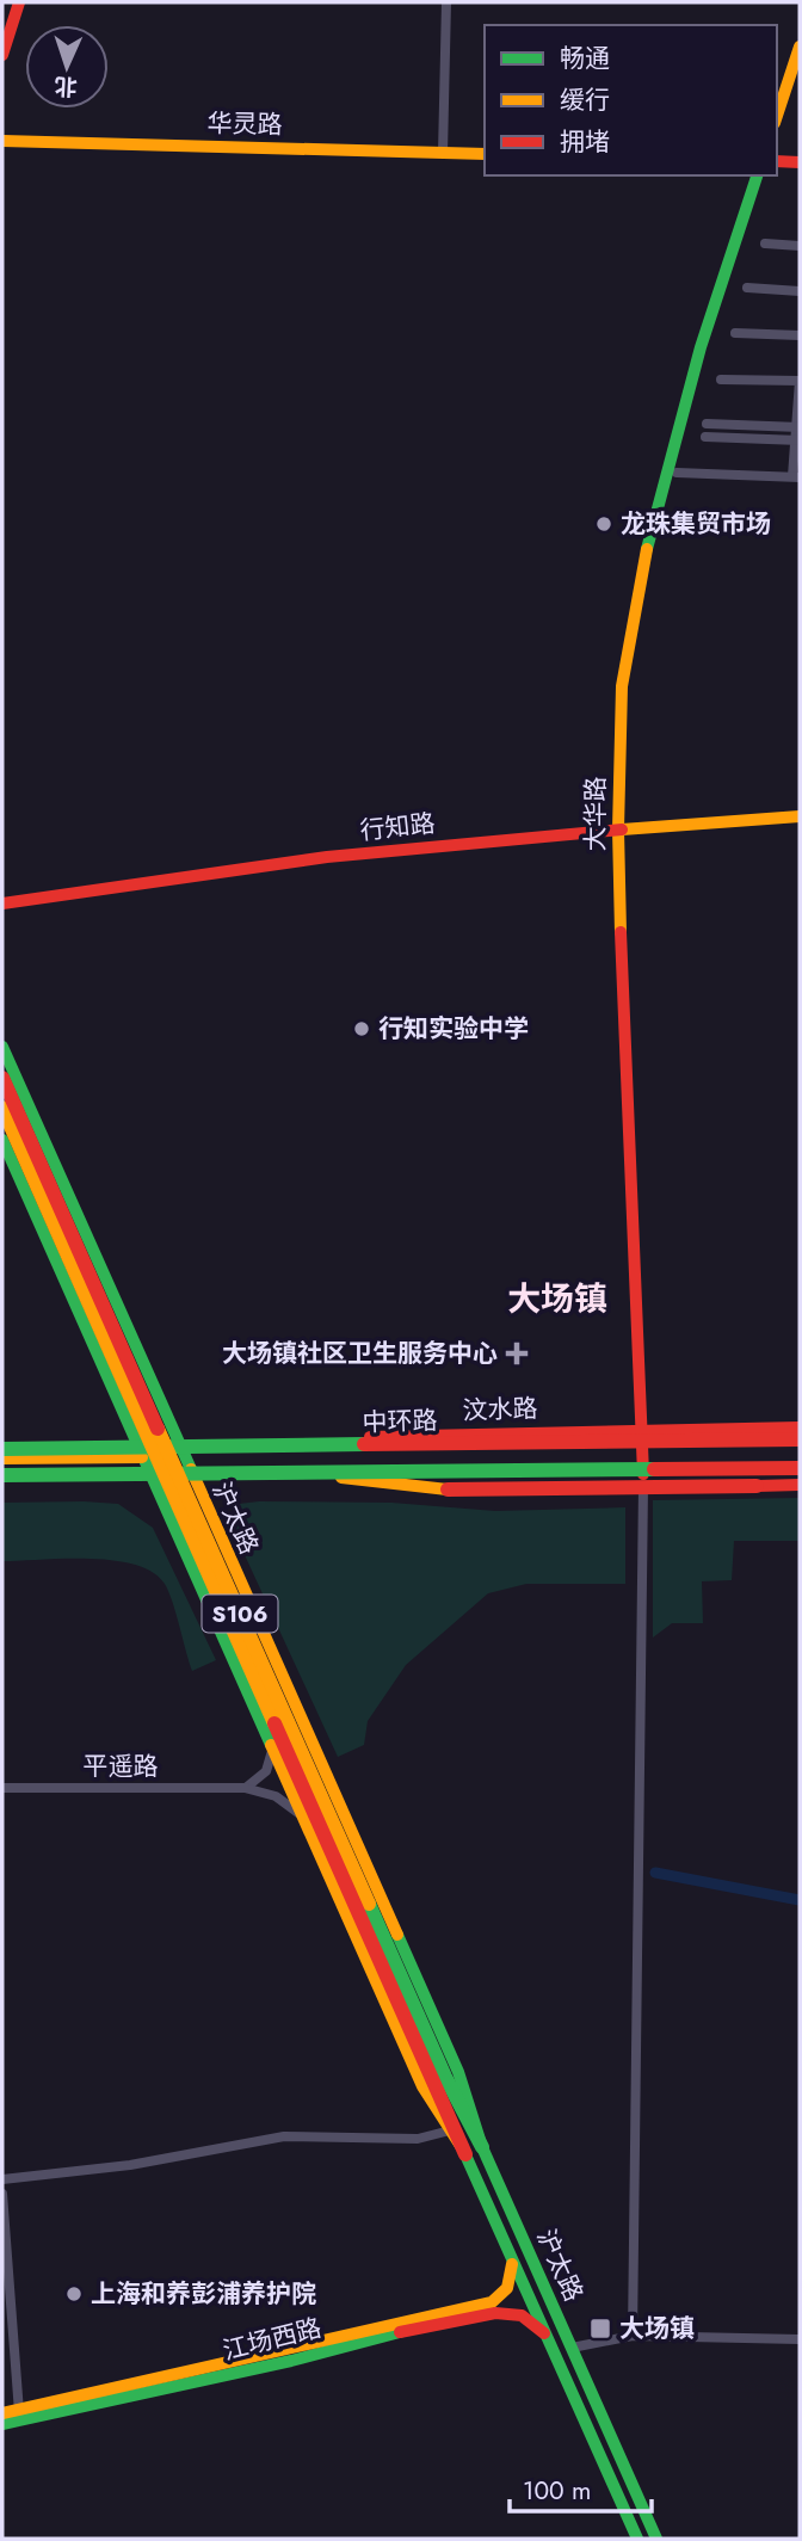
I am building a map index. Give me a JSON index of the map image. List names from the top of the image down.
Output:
{
  "streets": {
    "main road": [
      "华灵路",
      "大华路",
      "行知路",
      "汶水路",
      "中环路",
      "沪太路",
      "S106",
      "江场西路"
    ],
    "street": ["平遥路"]
  },
  "crossings": [
    ["大华路", "行知路"],
    ["大华路", "汶水路"],
    ["汶水路", "中环路"],
    ["汶水路", "沪太路"],
    ["沪太路", "平遥路"],
    ["沪太路", "江场西路"]
  ],
  "districts": ["大场镇"],
  "places": {
    "other": ["龙珠集贸市场", "行知实验中学", "上海和养彭浦养护院"],
    "health": ["大场镇社区卫生服务中心"],
    "transit": ["大场镇"]
  },
  "legend": ["畅通", "缓行", "拥堵"],
  "scale_bar": "100 m",
  "north": "bottom"
}
